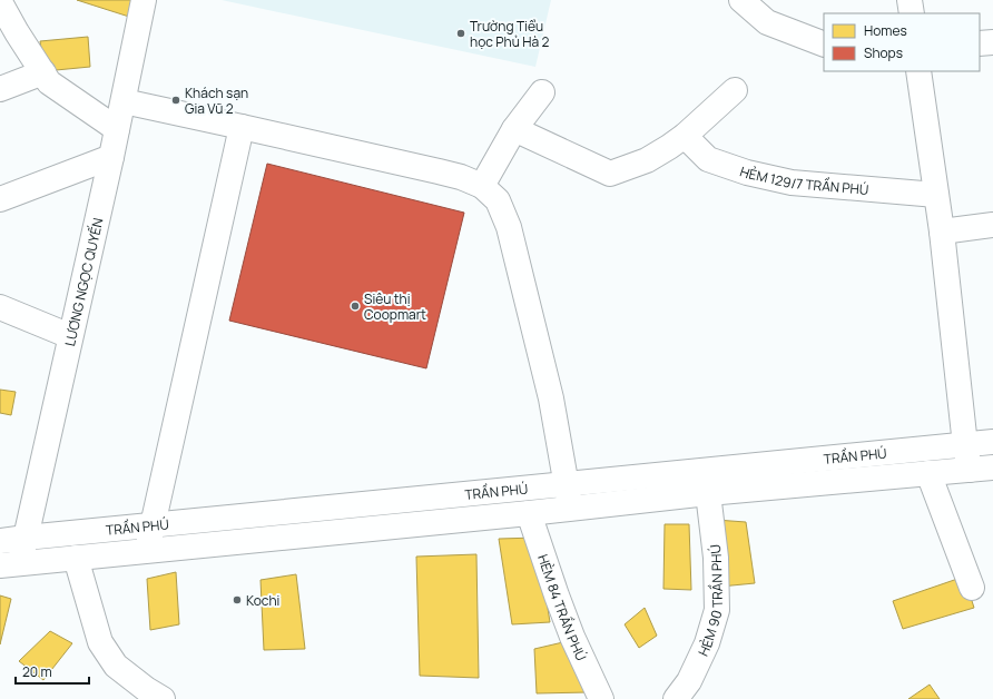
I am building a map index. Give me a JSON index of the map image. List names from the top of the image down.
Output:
{
  "streets": {
    "street": [
      "HẺM 129/7 TRẦN PHÚ",
      "LƯƠNG NGỌC QUYẾN",
      "TRẦN PHÚ",
      "HẺM 90 TRẦN PHÚ",
      "HẺM 84 TRẦN PHÚ"
    ]
  },
  "crossings": [
    ["LƯƠNG NGỌC QUYẾN", "TRẦN PHÚ"],
    ["TRẦN PHÚ", "HẺM 90 TRẦN PHÚ"],
    ["TRẦN PHÚ", "HẺM 84 TRẦN PHÚ"]
  ],
  "places": [
    "Trường Tiểu học Phủ Hà 2",
    "Khách sạn Gia Vũ 2",
    "Siêu thị Coopmart",
    "Kochi"
  ],
  "legend": ["Homes", "Shops"],
  "scale_bar": "20 m"
}
